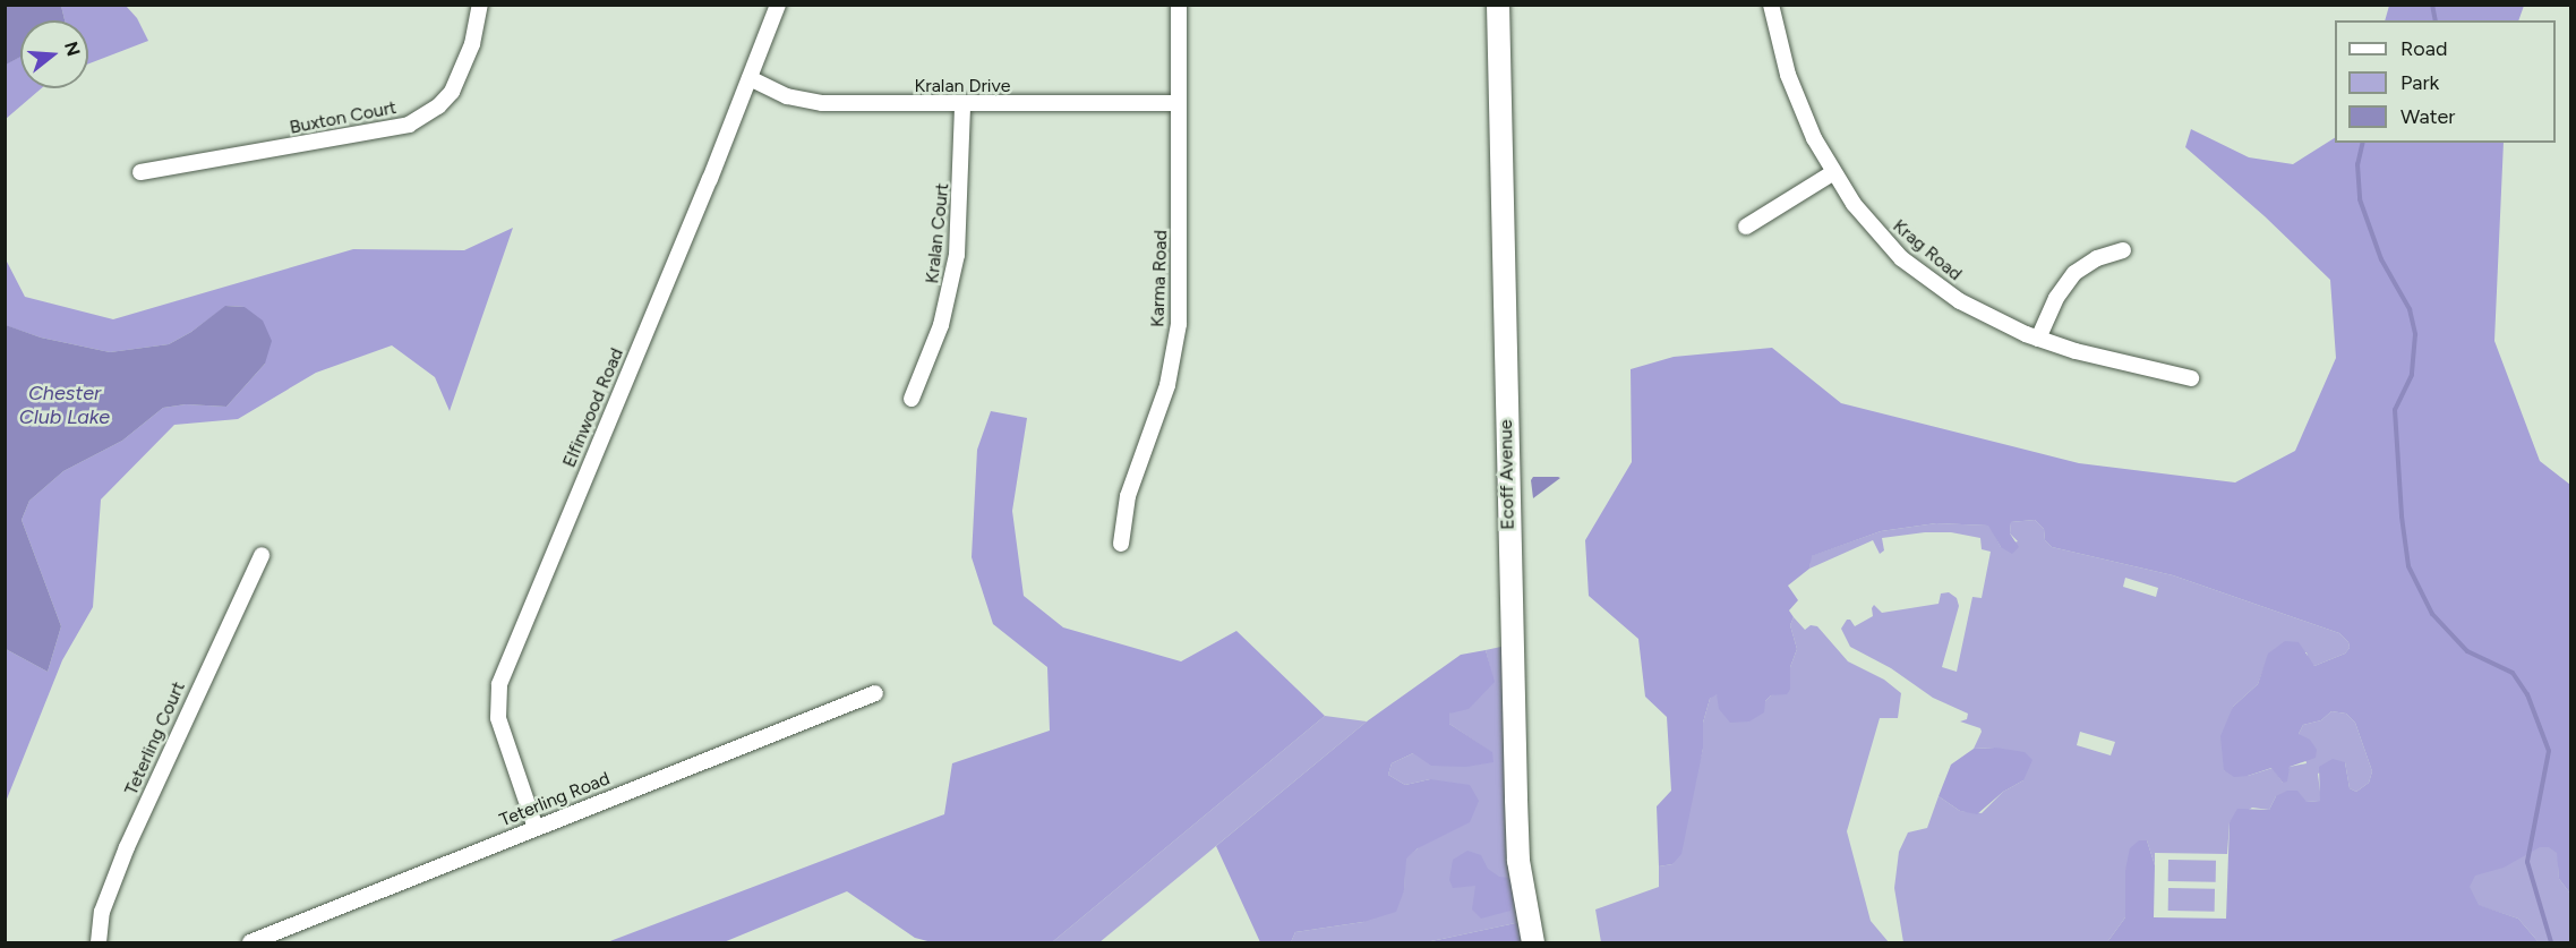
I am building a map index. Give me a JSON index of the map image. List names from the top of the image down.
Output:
{
  "streets": {
    "street": [
      "Kralan Drive",
      "Buxton Court",
      "Kralan Court",
      "Krag Road",
      "Karma Road",
      "Elfinwood Road",
      "Ecoff Avenue",
      "Teterling Court",
      "Teterling Road"
    ]
  },
  "crossings": [
    ["Kralan Drive", "Kralan Court"],
    ["Kralan Drive", "Karma Road"],
    ["Kralan Drive", "Elfinwood Road"],
    ["Elfinwood Road", "Teterling Road"]
  ],
  "water": ["Chester Club Lake"],
  "legend": ["Road", "Park", "Water"],
  "north": "right"
}
